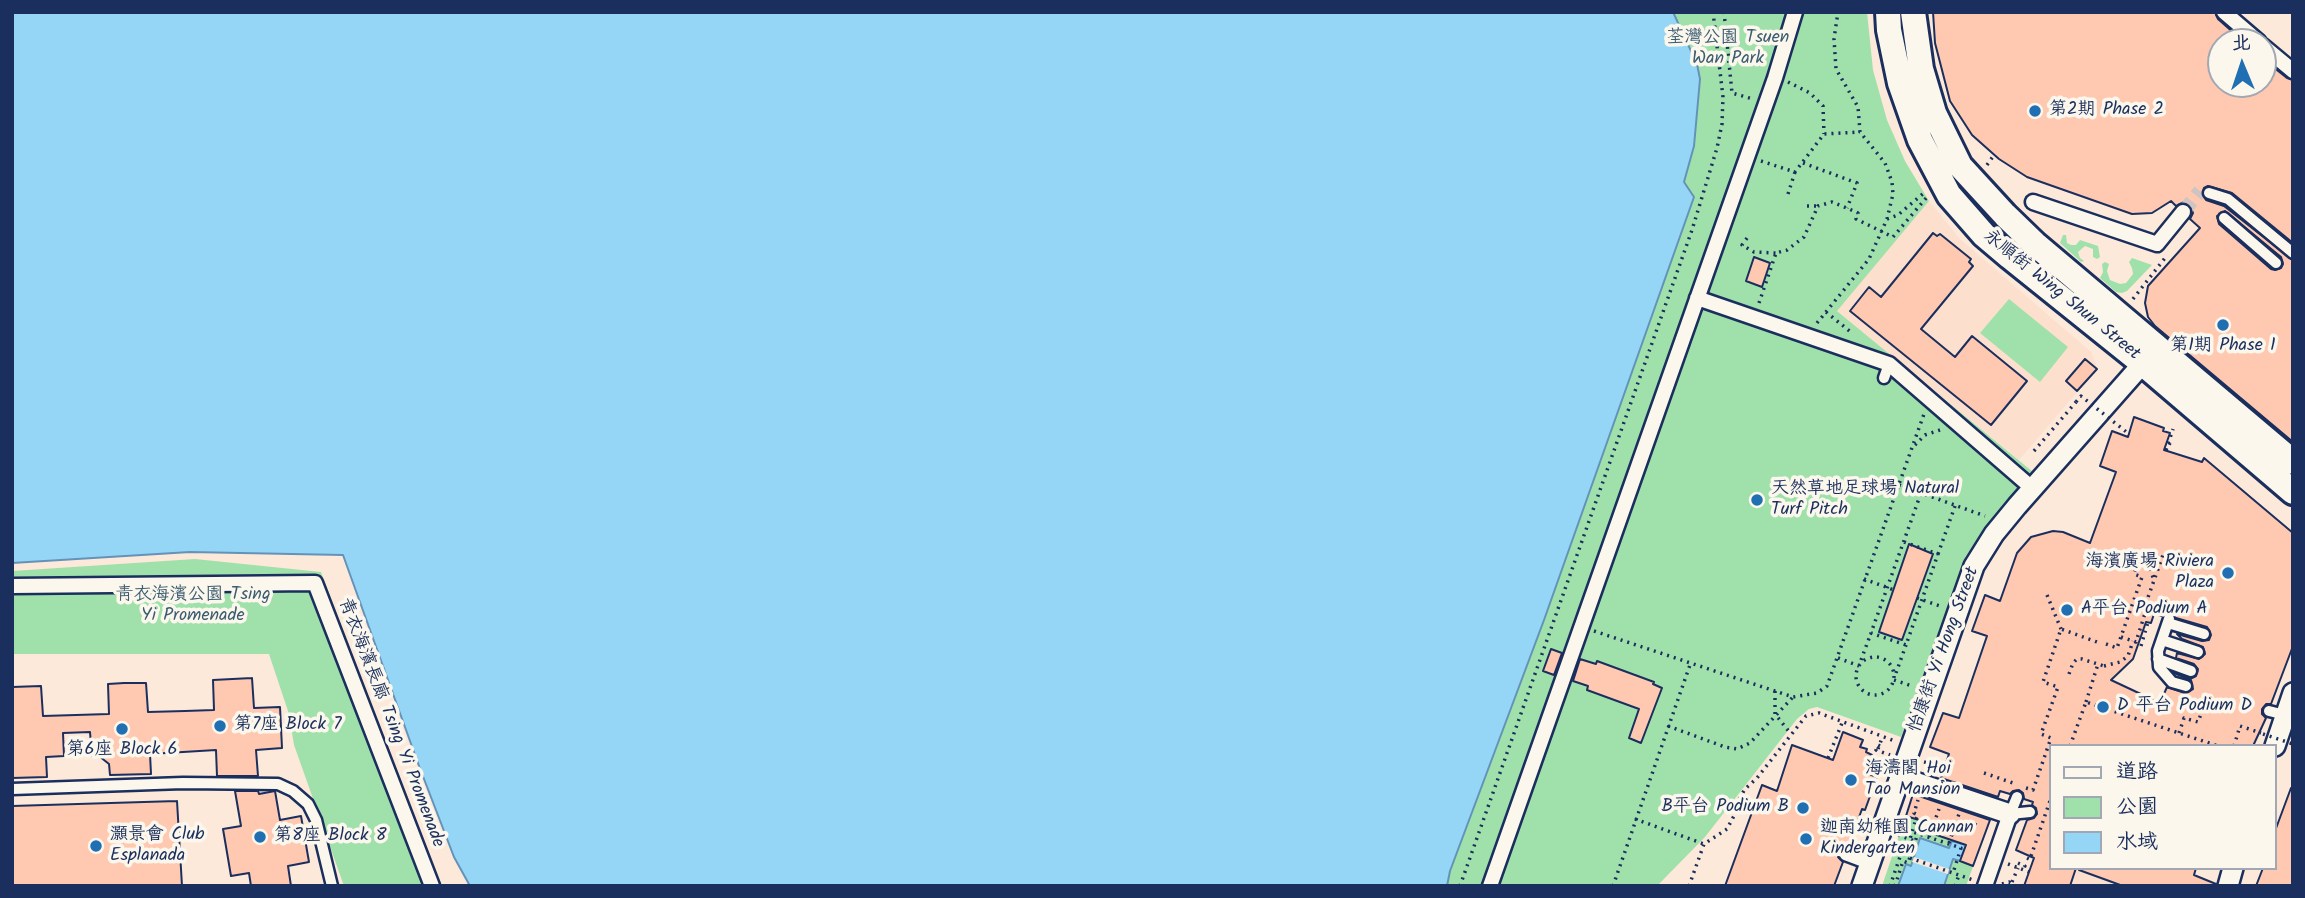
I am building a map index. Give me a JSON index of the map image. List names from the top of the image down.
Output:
{
  "streets": {
    "street": ["永順街 Wing Shun Street", "怡康街 Yi Hong Street", "青衣海濱長廊 Tsing Yi Promenade"]
  },
  "crossings": [
    ["永順街 Wing Shun Street", "怡康街 Yi Hong Street"]
  ],
  "parks": ["荃灣公園 Tsuen Wan Park", "青衣海濱公園 Tsing Yi Promenade"],
  "places": [
    "第2期 Phase 2",
    "第1期 Phase 1",
    "天然草地足球場 Natural Turf Pitch",
    "海濱廣場 Riviera Plaza",
    "A平台 Podium A",
    "D 平台 Podium D",
    "第7座 Block 7",
    "第6座 Block 6",
    "海濤閣 Hoi Tao Mansion",
    "B平台 Podium B",
    "第8座 Block 8",
    "迦南幼稚園 Cannan Kindergarten",
    "灝景會 Club Esplanada"
  ],
  "legend": ["道路", "公園", "水域"],
  "north": "top"
}
